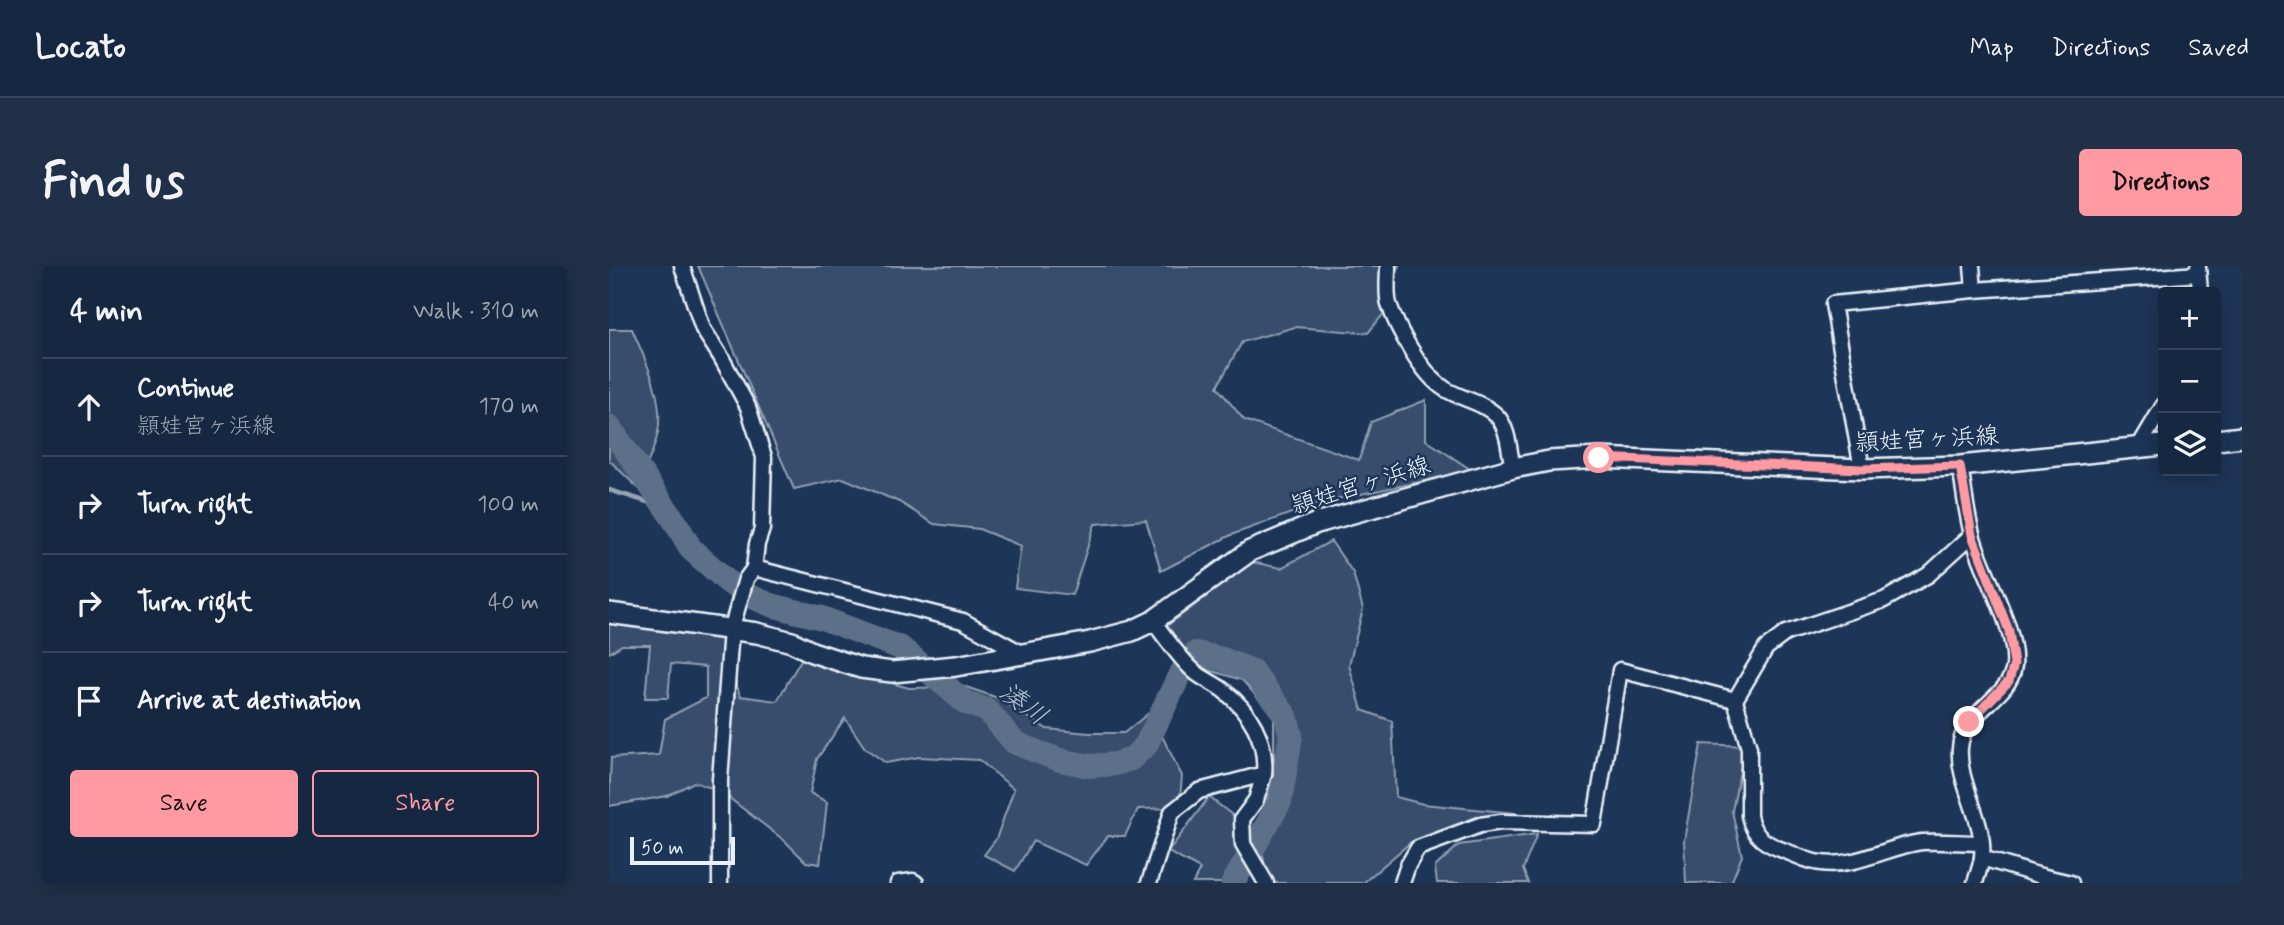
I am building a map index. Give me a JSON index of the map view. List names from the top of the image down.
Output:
{
  "streets": {
    "main road": ["頴娃宮ヶ浜線"]
  },
  "water": ["湊川"],
  "scale_bar": "50 m",
  "page": {
    "header": "Locato",
    "nav": ["Map", "Directions", "Saved"],
    "buttons": [
      "Directions",
      ["Save", "Share"]
    ],
    "title": "Find us",
    "heading": ["4 min", "Walk · 310 m"],
    "map_buttons": ["+", "−"],
    "list": [
      ["Continue", "頴娃宮ヶ浜線", "170 m"],
      ["Turn right", "100 m"],
      ["Turn right", "40 m"],
      "Arrive at destination"
    ],
    "scale": "50 m"
  }
}
